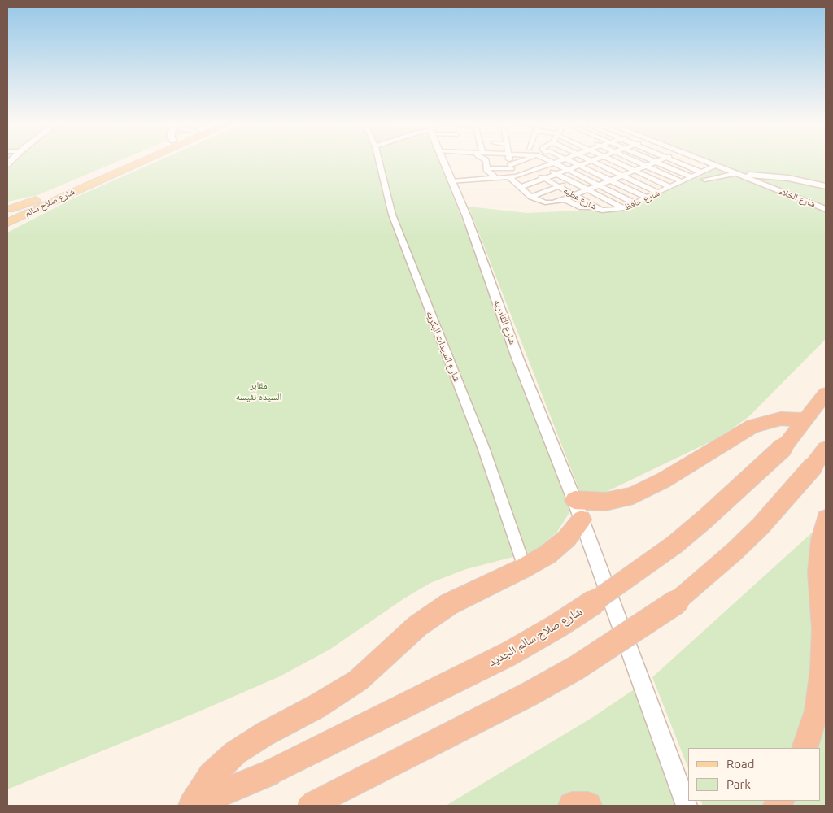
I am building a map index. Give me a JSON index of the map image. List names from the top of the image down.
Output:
{
  "streets": {
    "highway": ["شارع صلاح سالم الجديد"],
    "main road": ["شارع صلاح سالم"],
    "street": [
      "شارع الخلاء",
      "شارع عطيه",
      "شارع حافظ",
      "شارع القادريه",
      "شارع السيدات البكريه"
    ]
  },
  "crossings": [
    ["شارع الخلاء", "شارع حافظ"],
    ["شارع عطيه", "شارع حافظ"]
  ],
  "parks": ["مقابر السيده نفيسه"],
  "legend": ["Road", "Park"]
}
